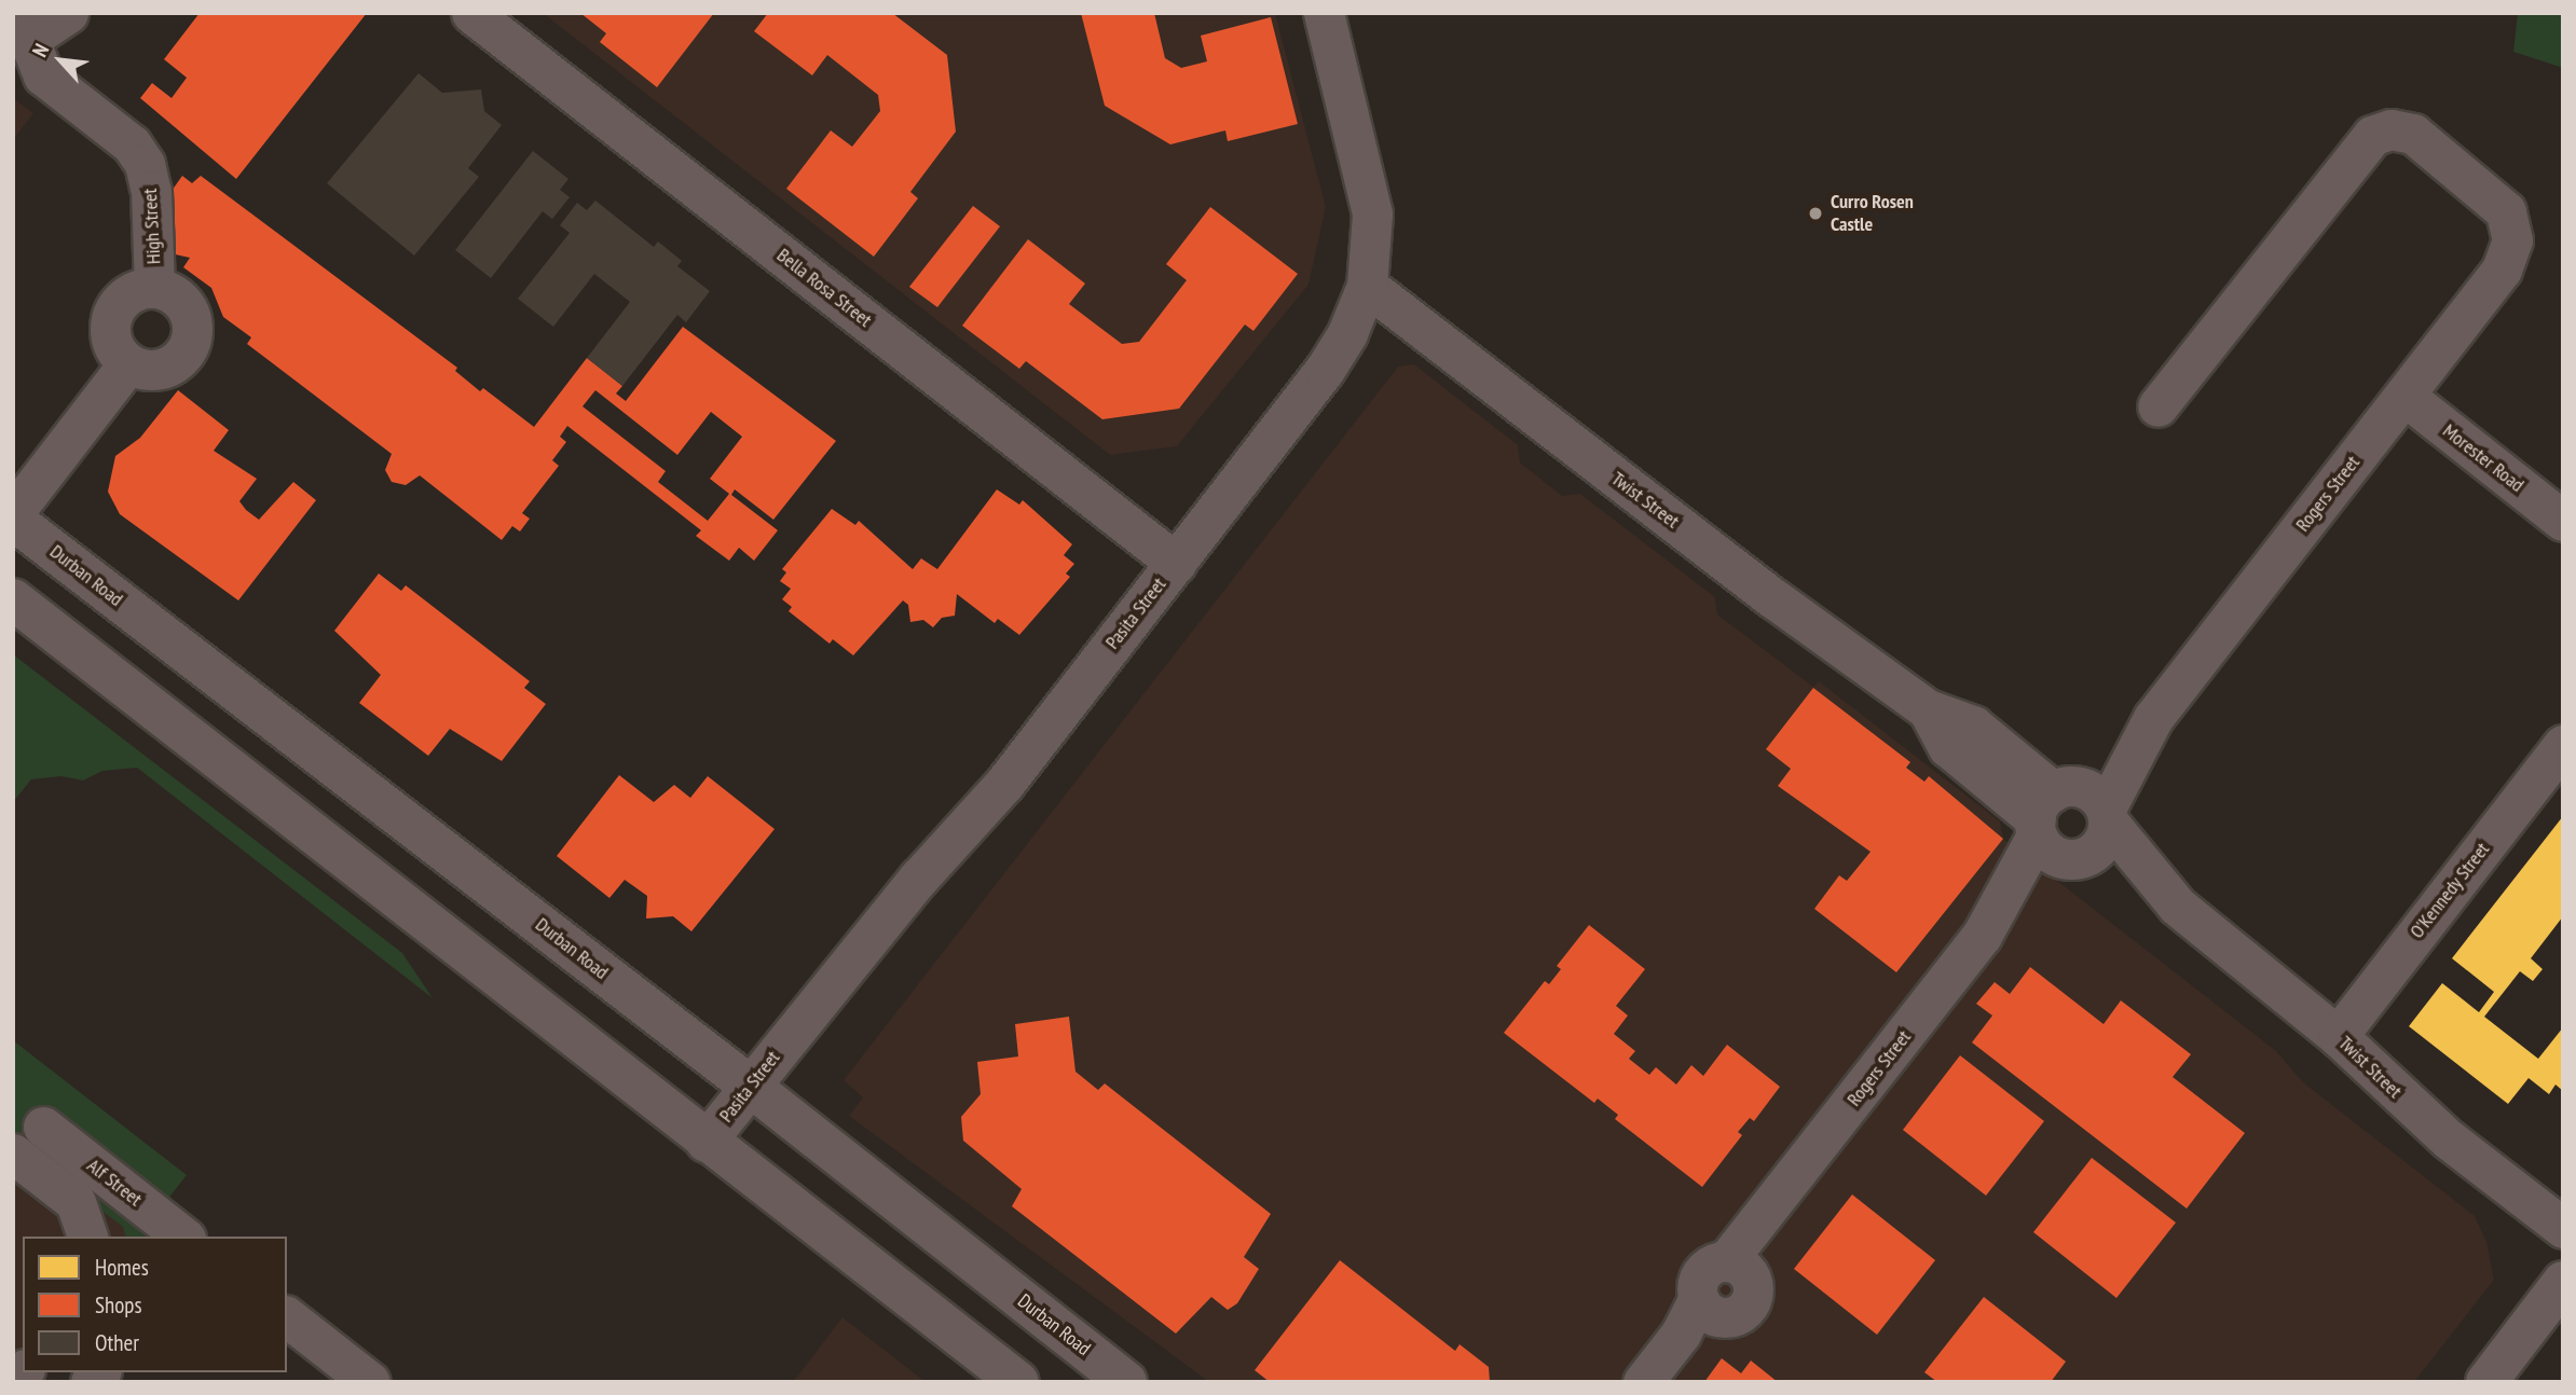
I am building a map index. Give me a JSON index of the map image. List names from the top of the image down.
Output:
{
  "streets": {
    "main road": ["Durban Road"],
    "street": [
      "High Street",
      "Bella Rosa Street",
      "Morester Road",
      "Rogers Street",
      "Twist Street",
      "Pasita Street",
      "O'Kennedy Street",
      "Alf Street"
    ]
  },
  "crossings": [
    ["Bella Rosa Street", "Pasita Street"],
    ["Morester Road", "Rogers Street"],
    ["Rogers Street", "Twist Street"],
    ["Twist Street", "Pasita Street"],
    ["Twist Street", "O'Kennedy Street"],
    ["Durban Road", "Pasita Street"]
  ],
  "places": ["Curro Rosen Castle"],
  "legend": ["Homes", "Shops", "Other"],
  "north": "top left"
}
